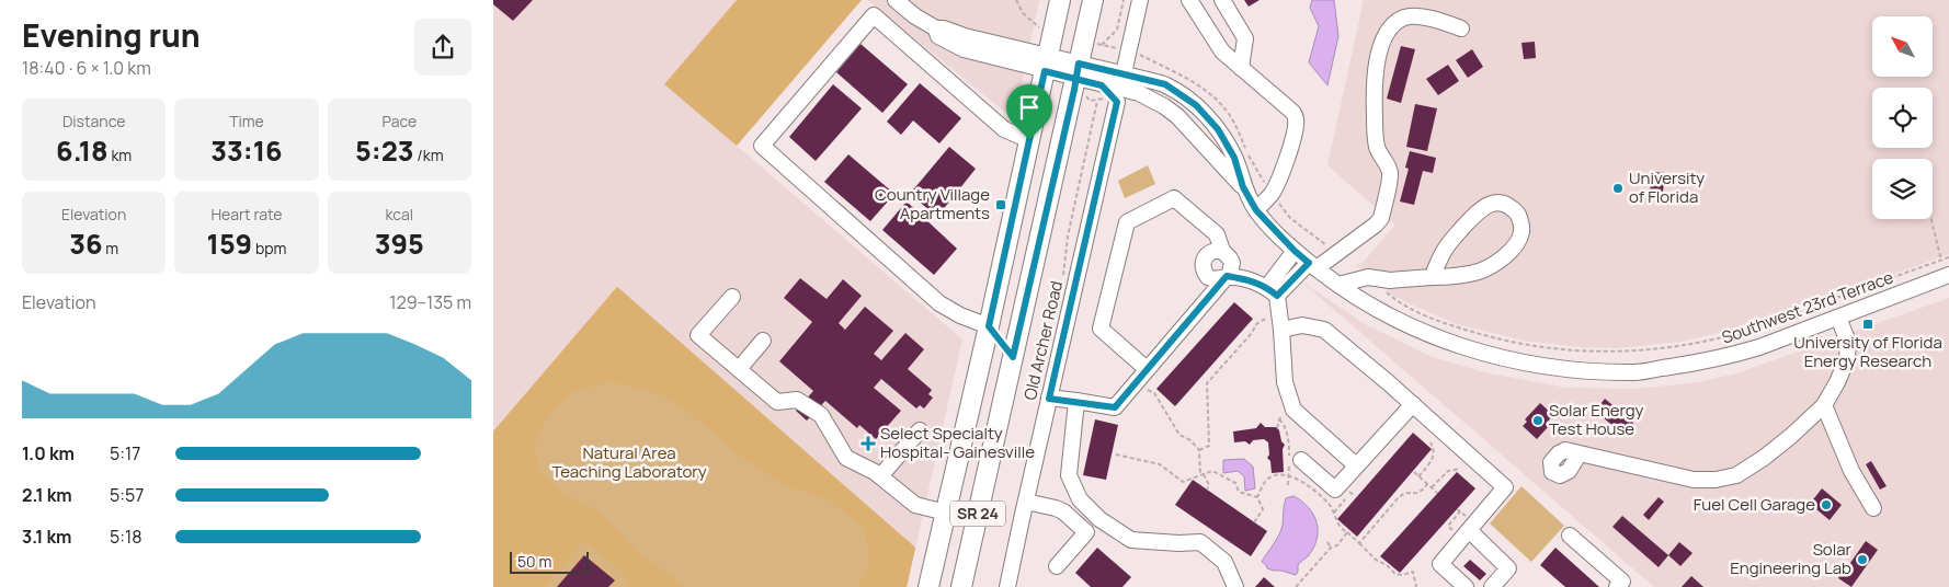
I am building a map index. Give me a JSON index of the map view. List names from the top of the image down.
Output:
{
  "streets": {
    "main road": ["SR 24"],
    "street": ["Southwest 23rd Terrace", "Old Archer Road"]
  },
  "parks": ["Natural Area Teaching Laboratory"],
  "places": {
    "other": [
      "University of Florida",
      "Solar Energy Test House",
      "Fuel Cell Garage",
      "Solar Engineering Lab"
    ],
    "transit": ["Country Village Apartments", "University of Florida Energy Research"],
    "health": ["Select Specialty Hospital- Gainesville"]
  },
  "scale_bar": "50 m",
  "north": "top left",
  "page": {
    "heading": ["Evening run", "18:40 · 6 × 1.0 km"],
    "stats": [
      ["Distance", "6.18 km"],
      ["Time", "33:16"],
      ["Pace", "5:23 /km"],
      ["Elevation", "36 m"],
      ["Heart rate", "159 bpm"],
      ["kcal", "395"]
    ],
    "chart": ["Elevation", "129–135 m"],
    "list": [
      {
        "name": "1.0 km",
        "note": "5:17"
      },
      {
        "name": "2.1 km",
        "note": "5:57"
      },
      {
        "name": "3.1 km",
        "note": "5:18"
      }
    ],
    "scale": "50 m"
  }
}
